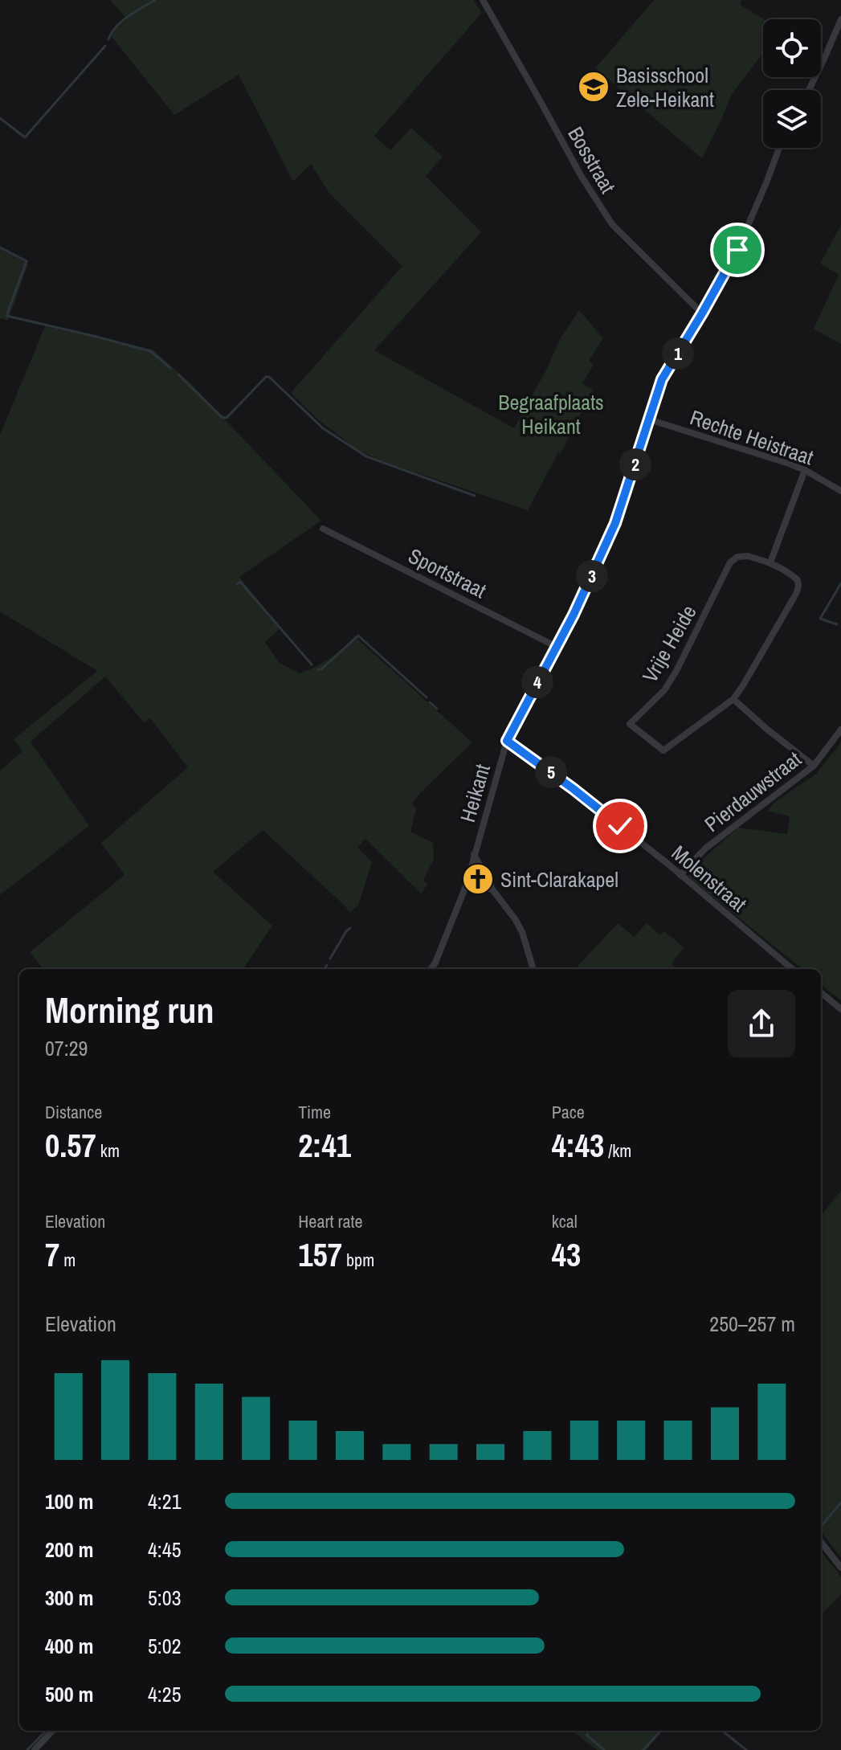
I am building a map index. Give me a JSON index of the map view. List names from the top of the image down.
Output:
{
  "streets": {
    "street": [
      "Bosstraat",
      "Rechte Heistraat",
      "Sportstraat",
      "Vrije Heide",
      "Pierdauwstraat",
      "Heikant",
      "Molenstraat"
    ]
  },
  "crossings": [
    ["Bosstraat", "Heikant"],
    ["Rechte Heistraat", "Heikant"],
    ["Sportstraat", "Heikant"],
    ["Pierdauwstraat", "Molenstraat"],
    ["Heikant", "Molenstraat"]
  ],
  "parks": ["Begraafplaats Heikant"],
  "places": {
    "school or university": ["Basisschool Zele-Heikant"],
    "church": ["Sint-Clarakapel"]
  },
  "page": {
    "pins": [
      "1",
      "2",
      "3",
      "4",
      "5"
    ],
    "heading": ["Morning run", "07:29"],
    "stats": [
      ["Distance", "0.57 km"],
      ["Time", "2:41"],
      ["Pace", "4:43 /km"],
      ["Elevation", "7 m"],
      ["Heart rate", "157 bpm"],
      ["kcal", "43"]
    ],
    "chart": ["Elevation", "250–257 m"],
    "list": [
      {
        "name": "100 m",
        "note": "4:21"
      },
      {
        "name": "200 m",
        "note": "4:45"
      },
      {
        "name": "300 m",
        "note": "5:03"
      },
      {
        "name": "400 m",
        "note": "5:02"
      },
      {
        "name": "500 m",
        "note": "4:25"
      }
    ]
  }
}
